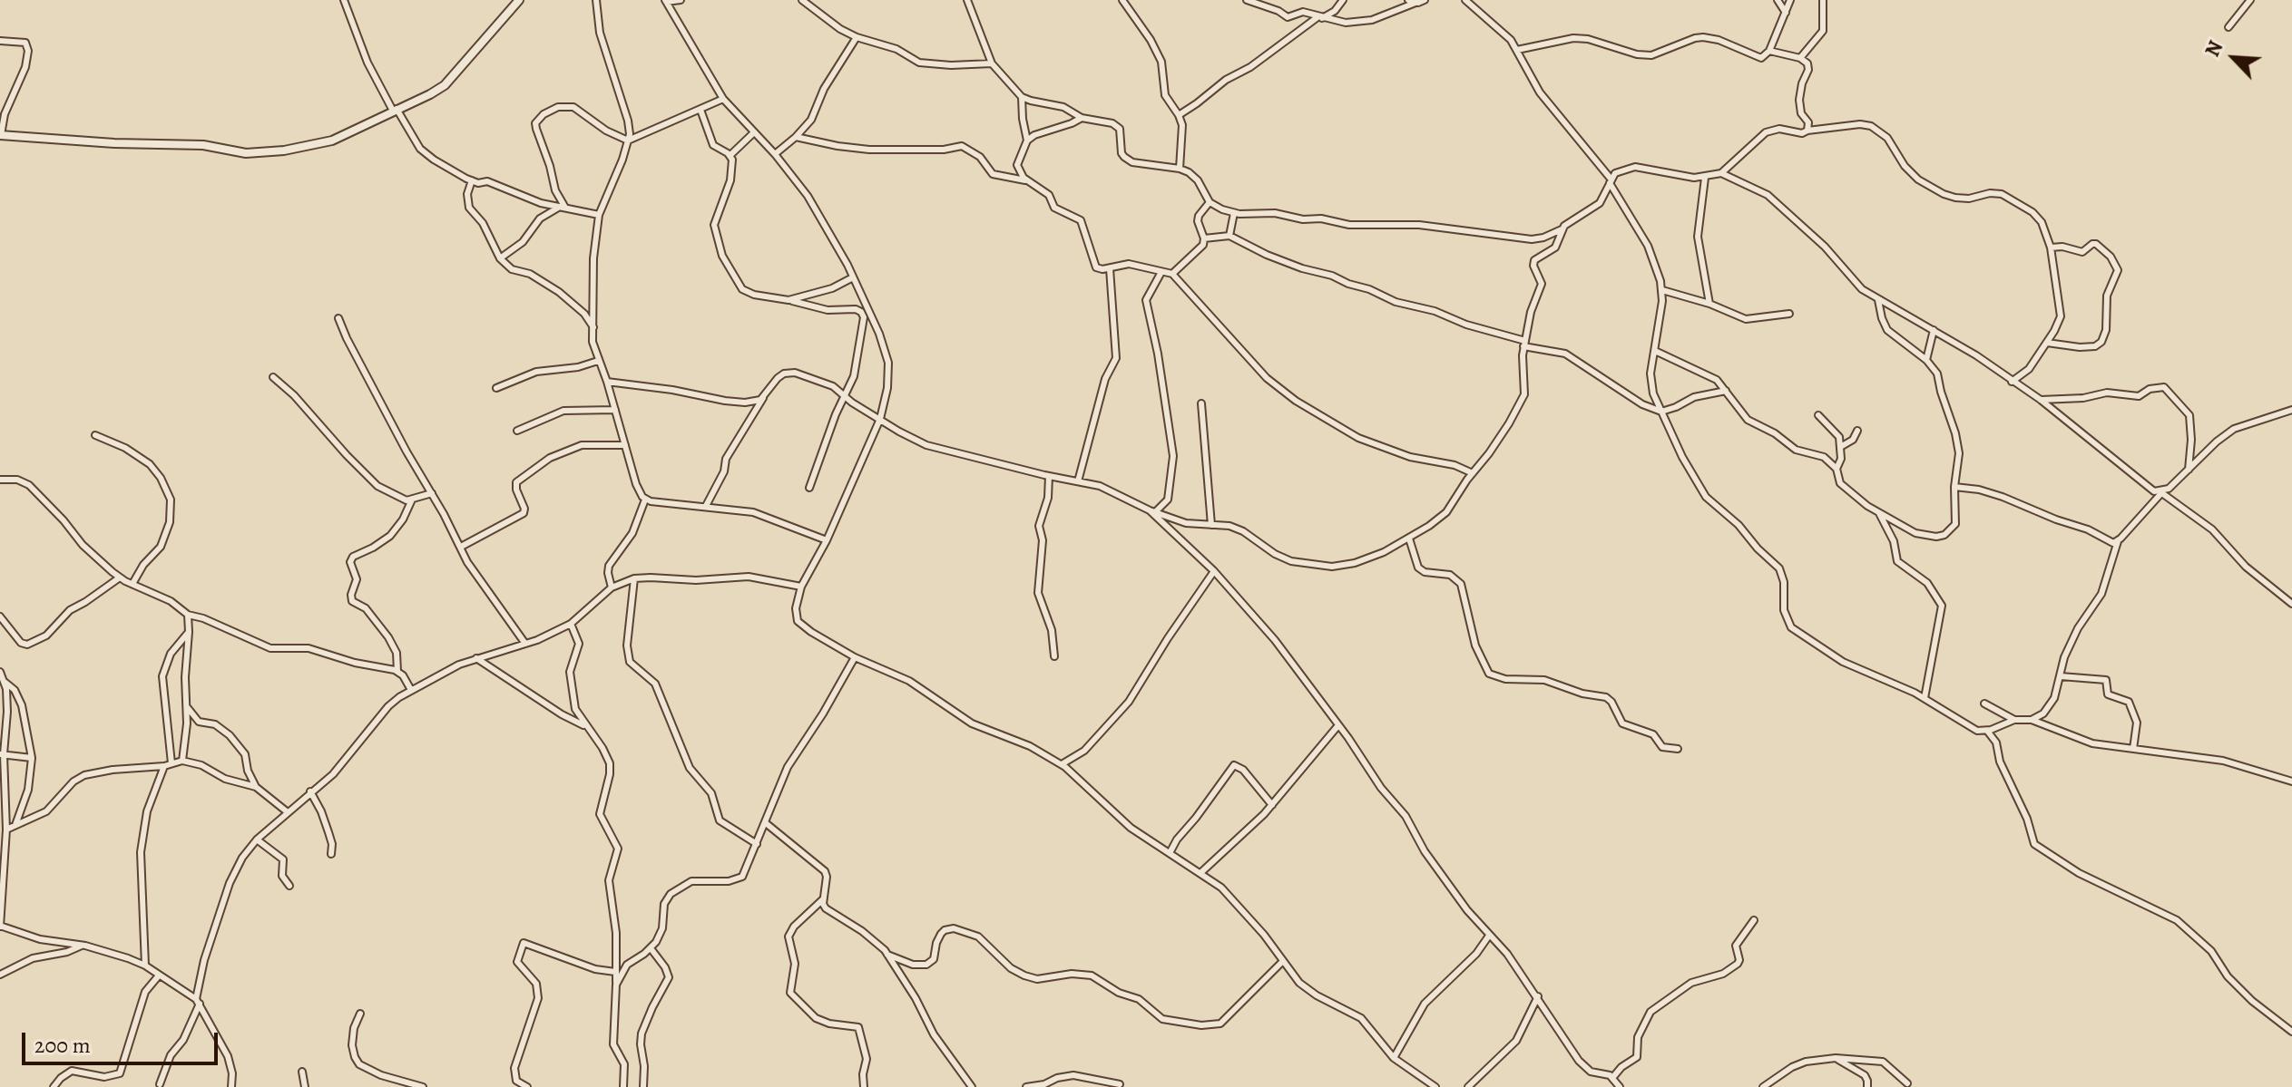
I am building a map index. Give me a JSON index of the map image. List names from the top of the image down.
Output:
{
  "scale_bar": "200 m",
  "north": "top left"
}
